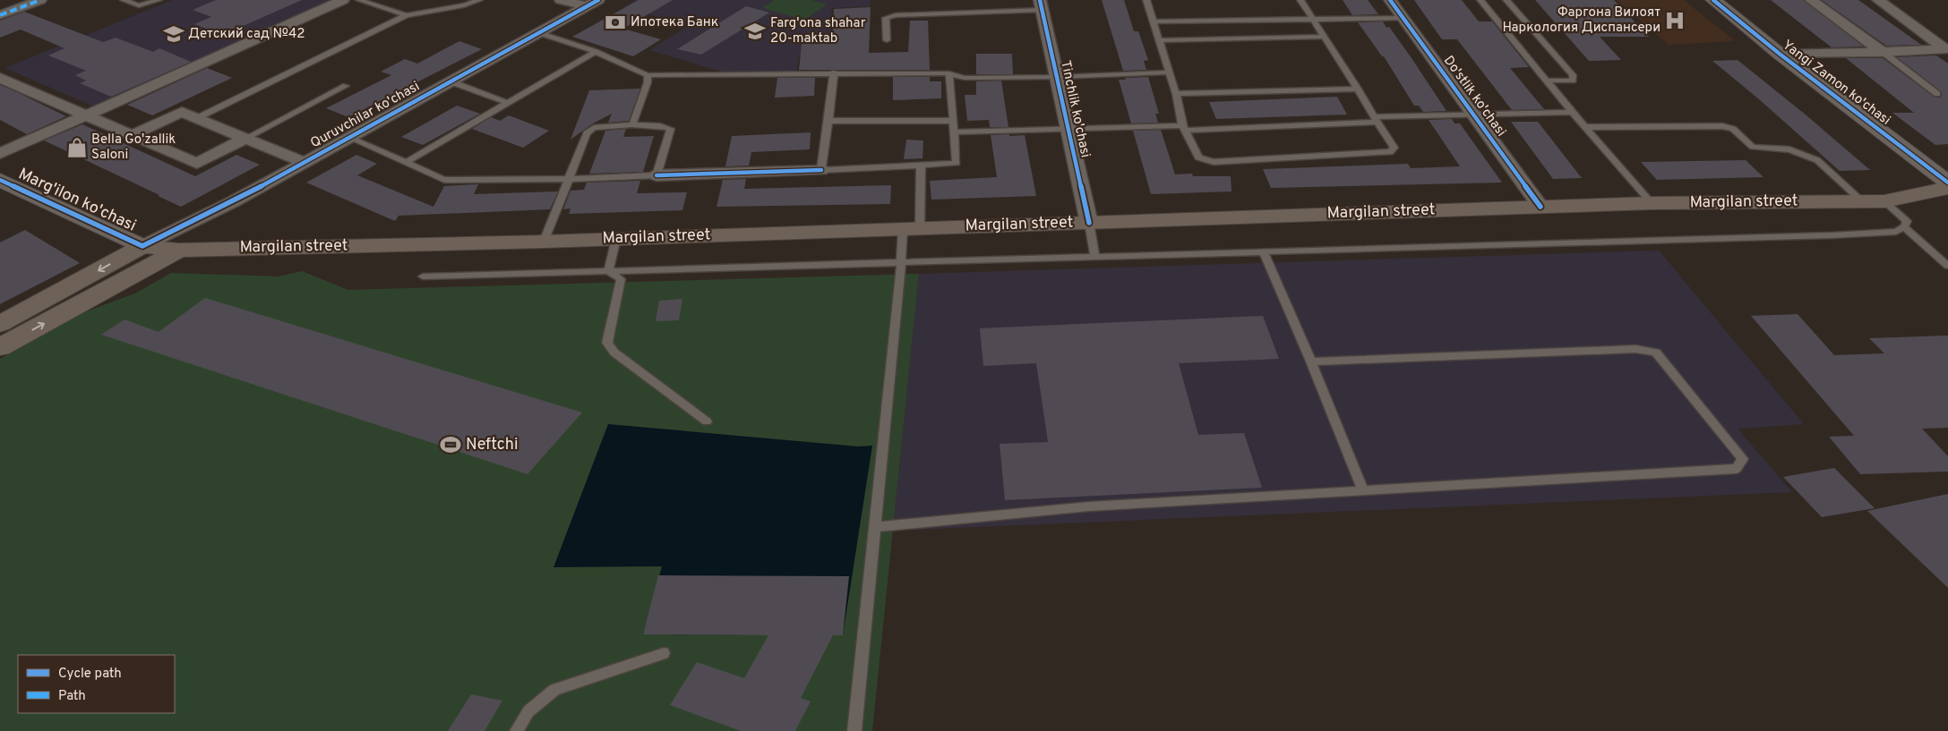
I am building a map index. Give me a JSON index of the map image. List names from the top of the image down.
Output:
{
  "streets": {
    "main road": ["Quruvchilar ko'chasi", "Margilan street"],
    "street": [
      "Yangi Zamon ko'chasi",
      "Do'stlik ko'chasi",
      "Tinchlik ko'chasi",
      "Marg'ilon ko'chasi"
    ]
  },
  "crossings": [
    ["Do'stlik ko'chasi", "Margilan street"],
    ["Tinchlik ko'chasi", "Margilan street"],
    ["Quruvchilar ko'chasi", "Marg'ilon ko'chasi"],
    ["Quruvchilar ko'chasi", "Margilan street"],
    ["Marg'ilon ko'chasi", "Margilan street"]
  ],
  "places": {
    "hospital": ["Фаргона Вилоят Наркология Диспансери"],
    "bank": ["Ипотека Банк"],
    "school or university": ["Farg'ona shahar 20-maktab", "Детский сад №42"],
    "shop": ["Bella Go'zallik Saloni"],
    "sports": ["Neftchi"]
  },
  "legend": ["Cycle path", "Path"]
}
